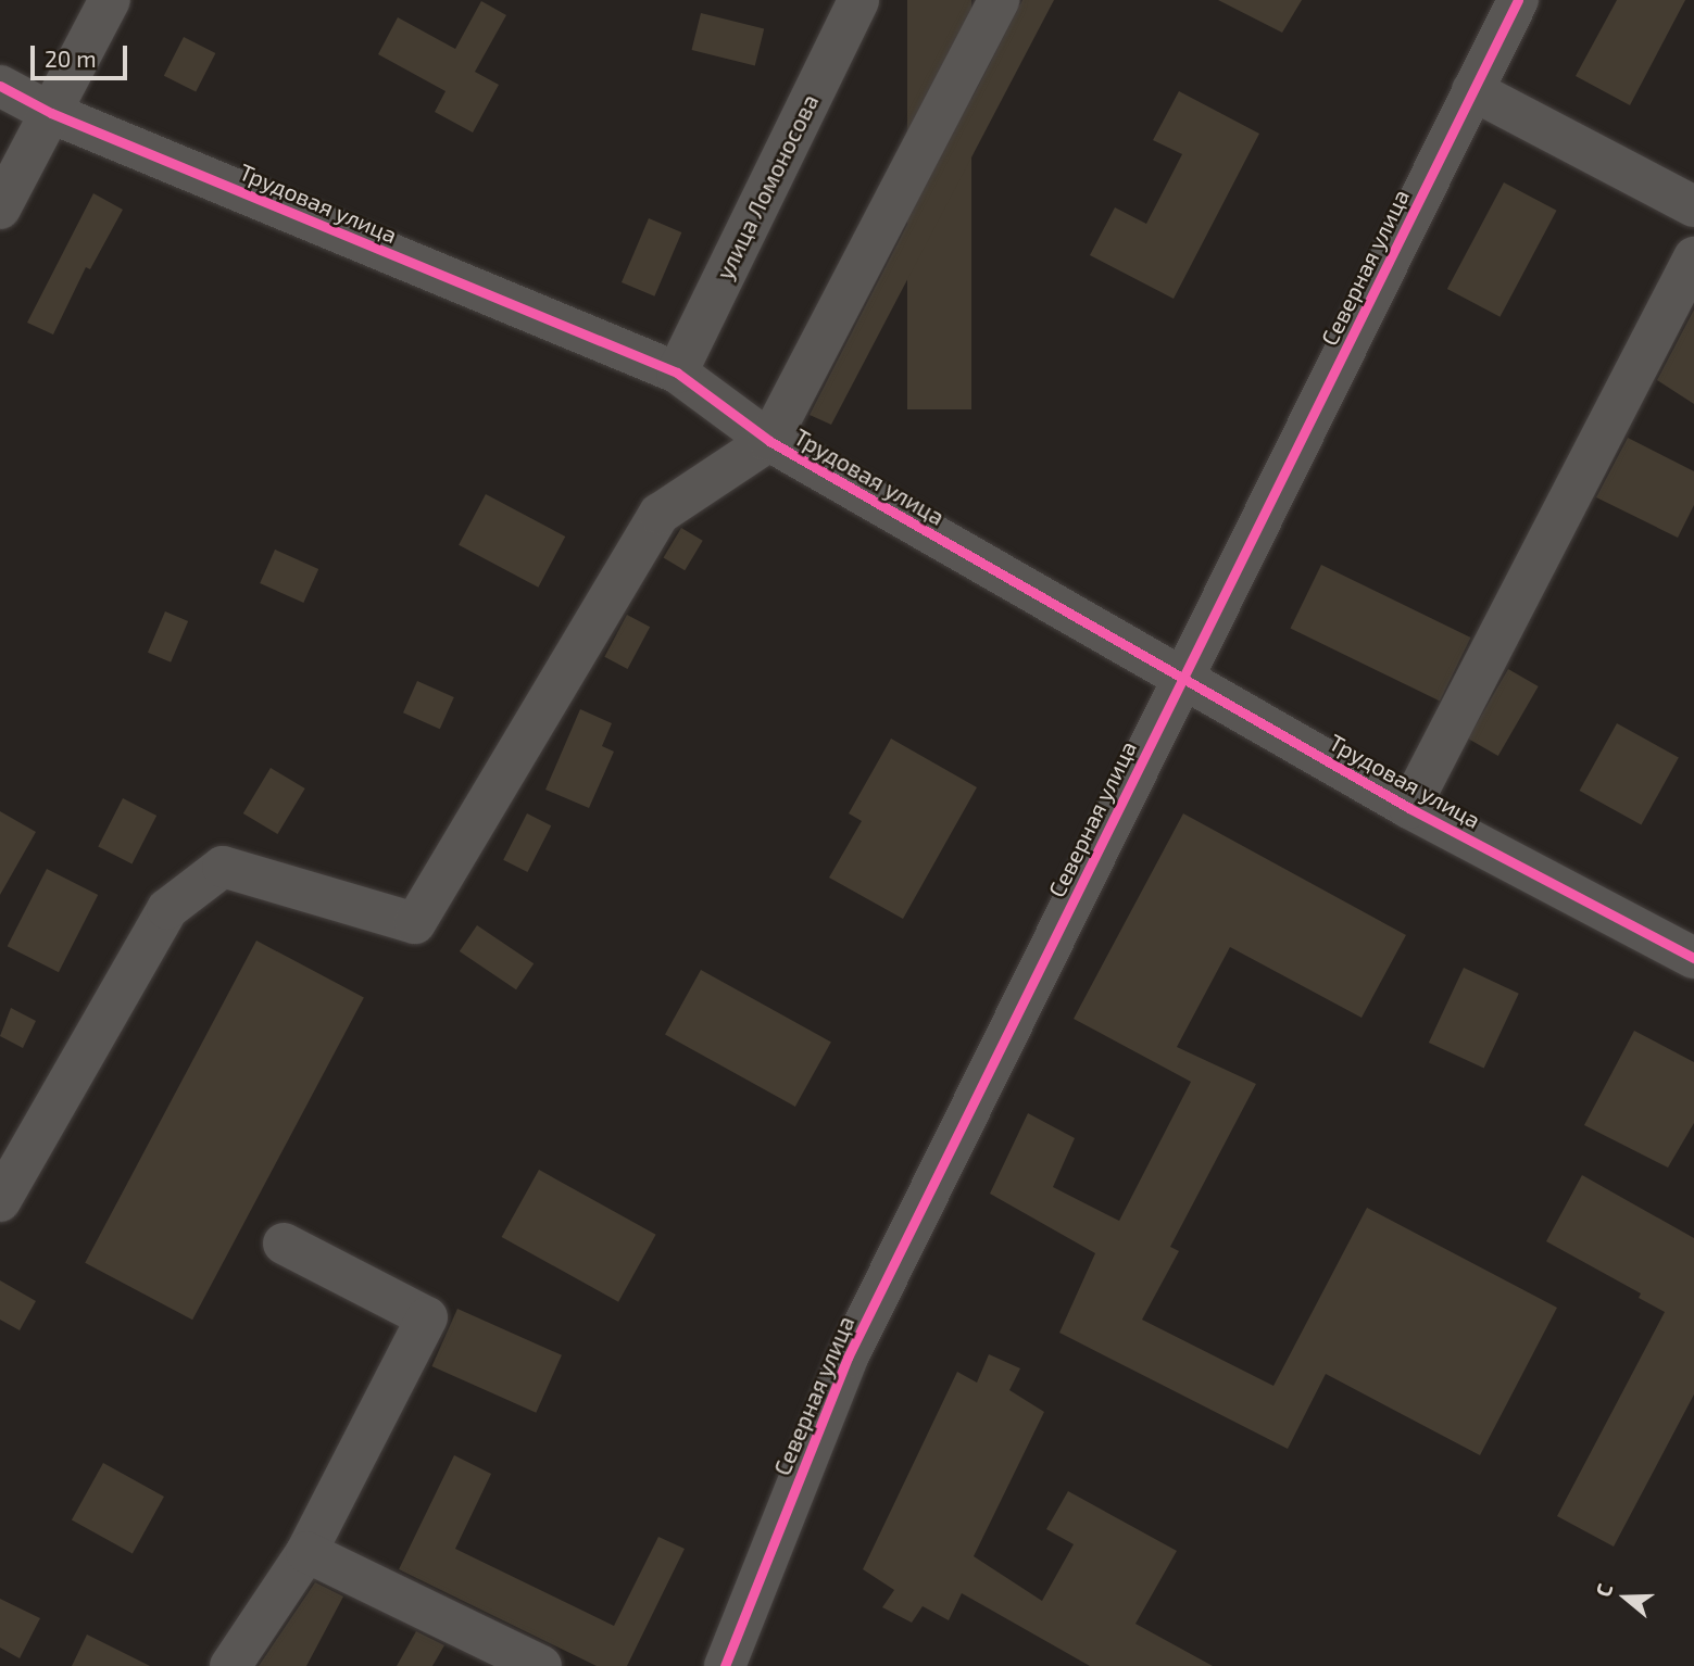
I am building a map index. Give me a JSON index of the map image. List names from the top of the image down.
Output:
{
  "streets": {
    "street": ["улица Ломоносова", "Трудовая улица", "Северная улица"]
  },
  "crossings": [
    ["улица Ломоносова", "Трудовая улица"],
    ["Трудовая улица", "Северная улица"]
  ],
  "scale_bar": "20 m",
  "north": "left"
}
